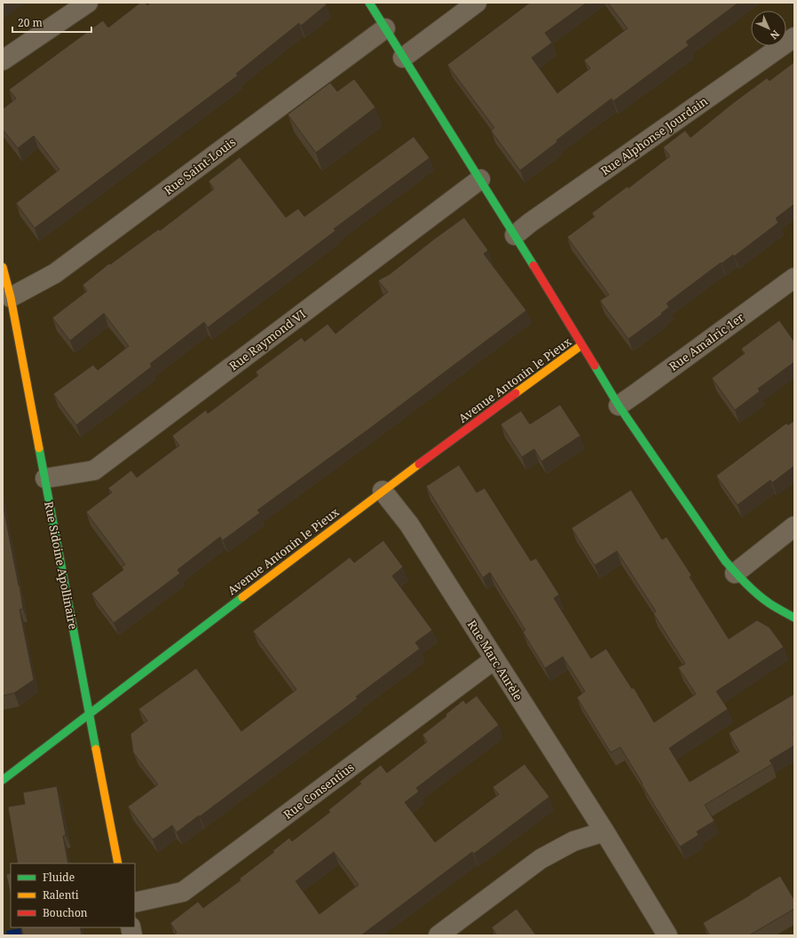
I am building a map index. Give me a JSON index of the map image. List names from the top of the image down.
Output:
{
  "streets": {
    "street": [
      "Rue Alphonse Jourdain",
      "Rue Saint-Louis",
      "Rue Raymond VI",
      "Rue Amalric 1er",
      "Avenue Antonin le Pieux",
      "Rue Sidoine Apollinaire",
      "Rue Marc Aurèle",
      "Rue Consentius"
    ]
  },
  "crossings": [
    ["Rue Alphonse Jourdain", "Avenue Antonin le Pieux"],
    ["Rue Saint-Louis", "Avenue Antonin le Pieux"],
    ["Rue Saint-Louis", "Rue Sidoine Apollinaire"],
    ["Rue Raymond VI", "Avenue Antonin le Pieux"],
    ["Rue Raymond VI", "Rue Sidoine Apollinaire"],
    ["Rue Amalric 1er", "Avenue Antonin le Pieux"],
    ["Avenue Antonin le Pieux", "Rue Sidoine Apollinaire"],
    ["Avenue Antonin le Pieux", "Rue Marc Aurèle"],
    ["Rue Marc Aurèle", "Rue Consentius"]
  ],
  "legend": ["Fluide", "Ralenti", "Bouchon"],
  "scale_bar": "20 m",
  "north": "bottom right"
}
